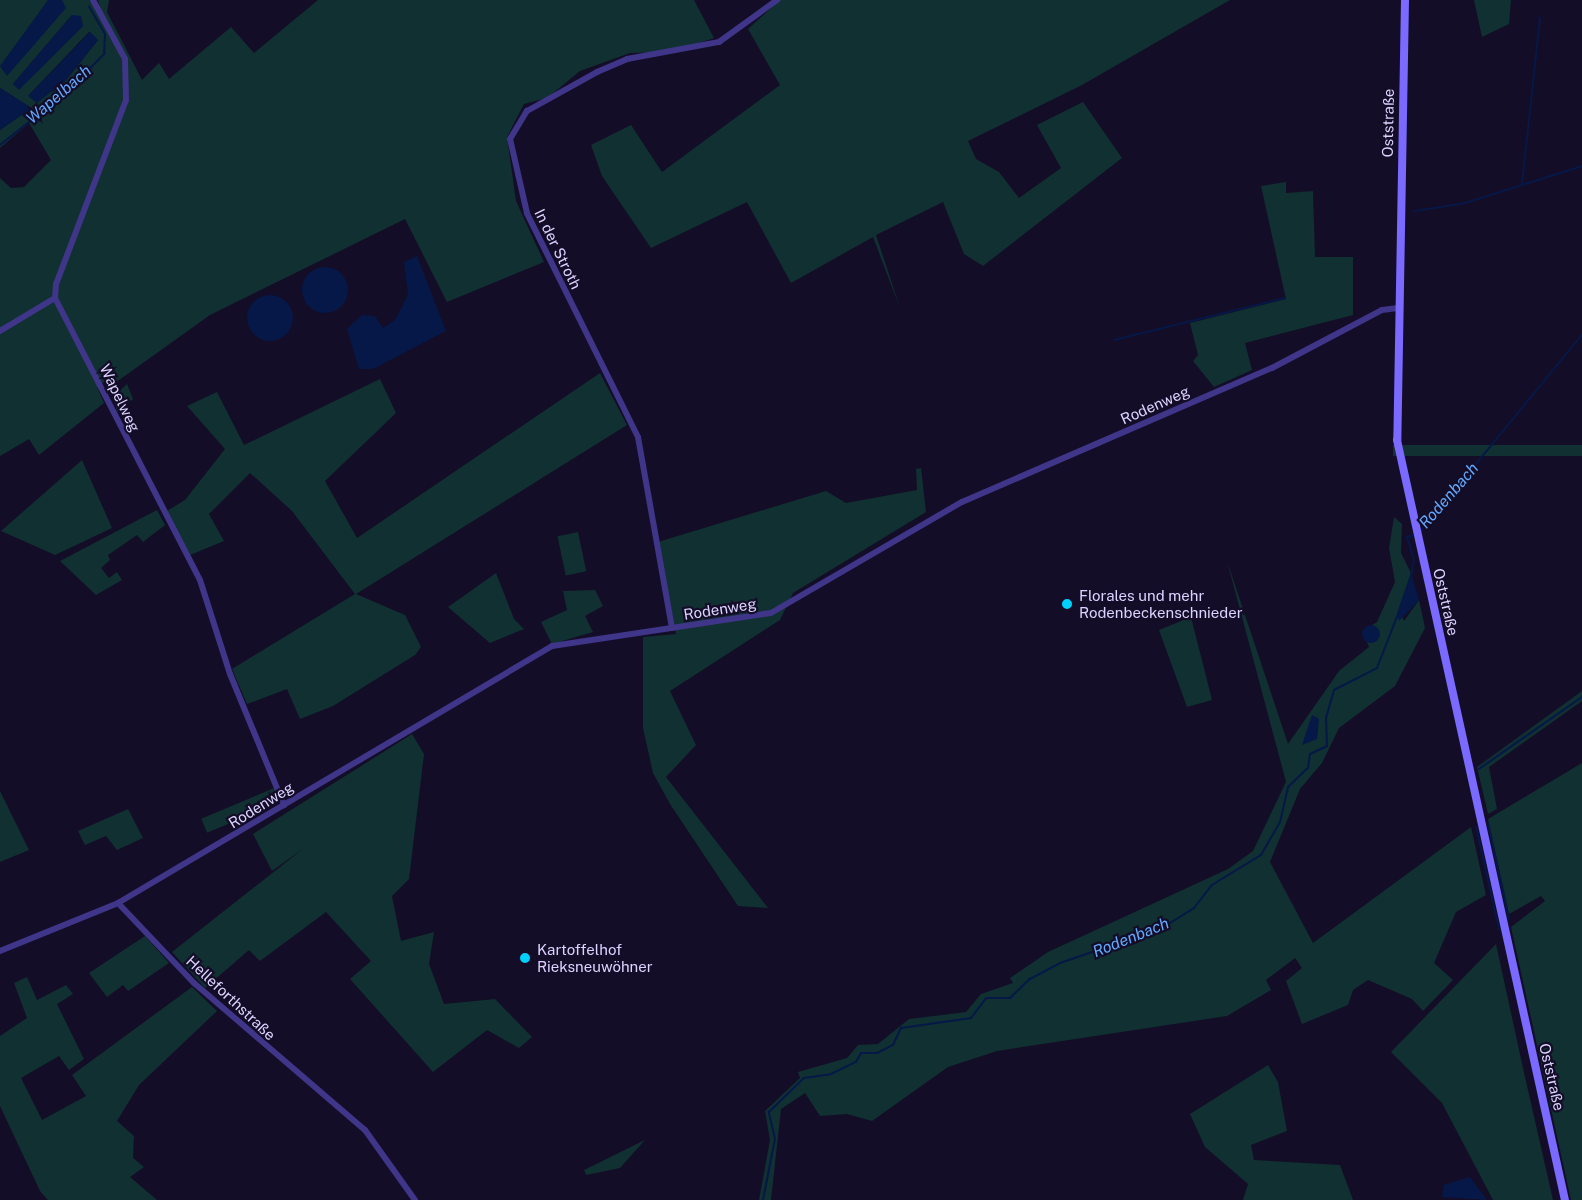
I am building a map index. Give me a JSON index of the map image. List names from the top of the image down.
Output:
{
  "streets": {
    "main road": ["Oststraße"],
    "street": [
      "In der Stroth",
      "Wapelweg",
      "Rodenweg",
      "Helleforthstraße"
    ]
  },
  "crossings": [
    ["Oststraße", "Rodenweg"],
    ["In der Stroth", "Rodenweg"],
    ["Wapelweg", "Rodenweg"],
    ["Rodenweg", "Helleforthstraße"]
  ],
  "water": ["Wapelbach", "Rodenbach"],
  "places": ["Florales und mehr Rodenbeckenschnieder", "Kartoffelhof Rieksneuwöhner"]
}
